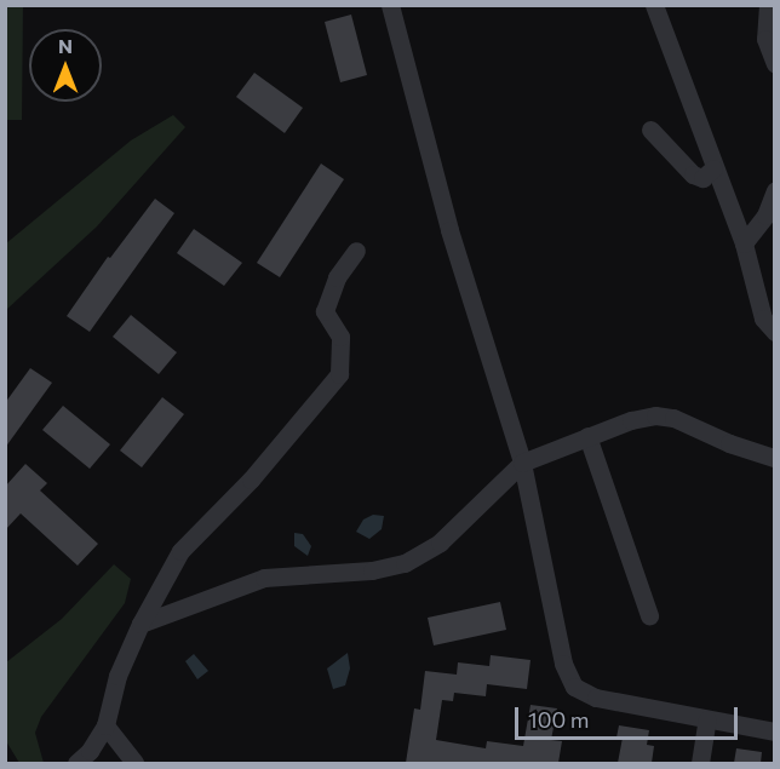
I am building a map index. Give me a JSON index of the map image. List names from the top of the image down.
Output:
{
  "scale_bar": "100 m",
  "north": "top"
}
